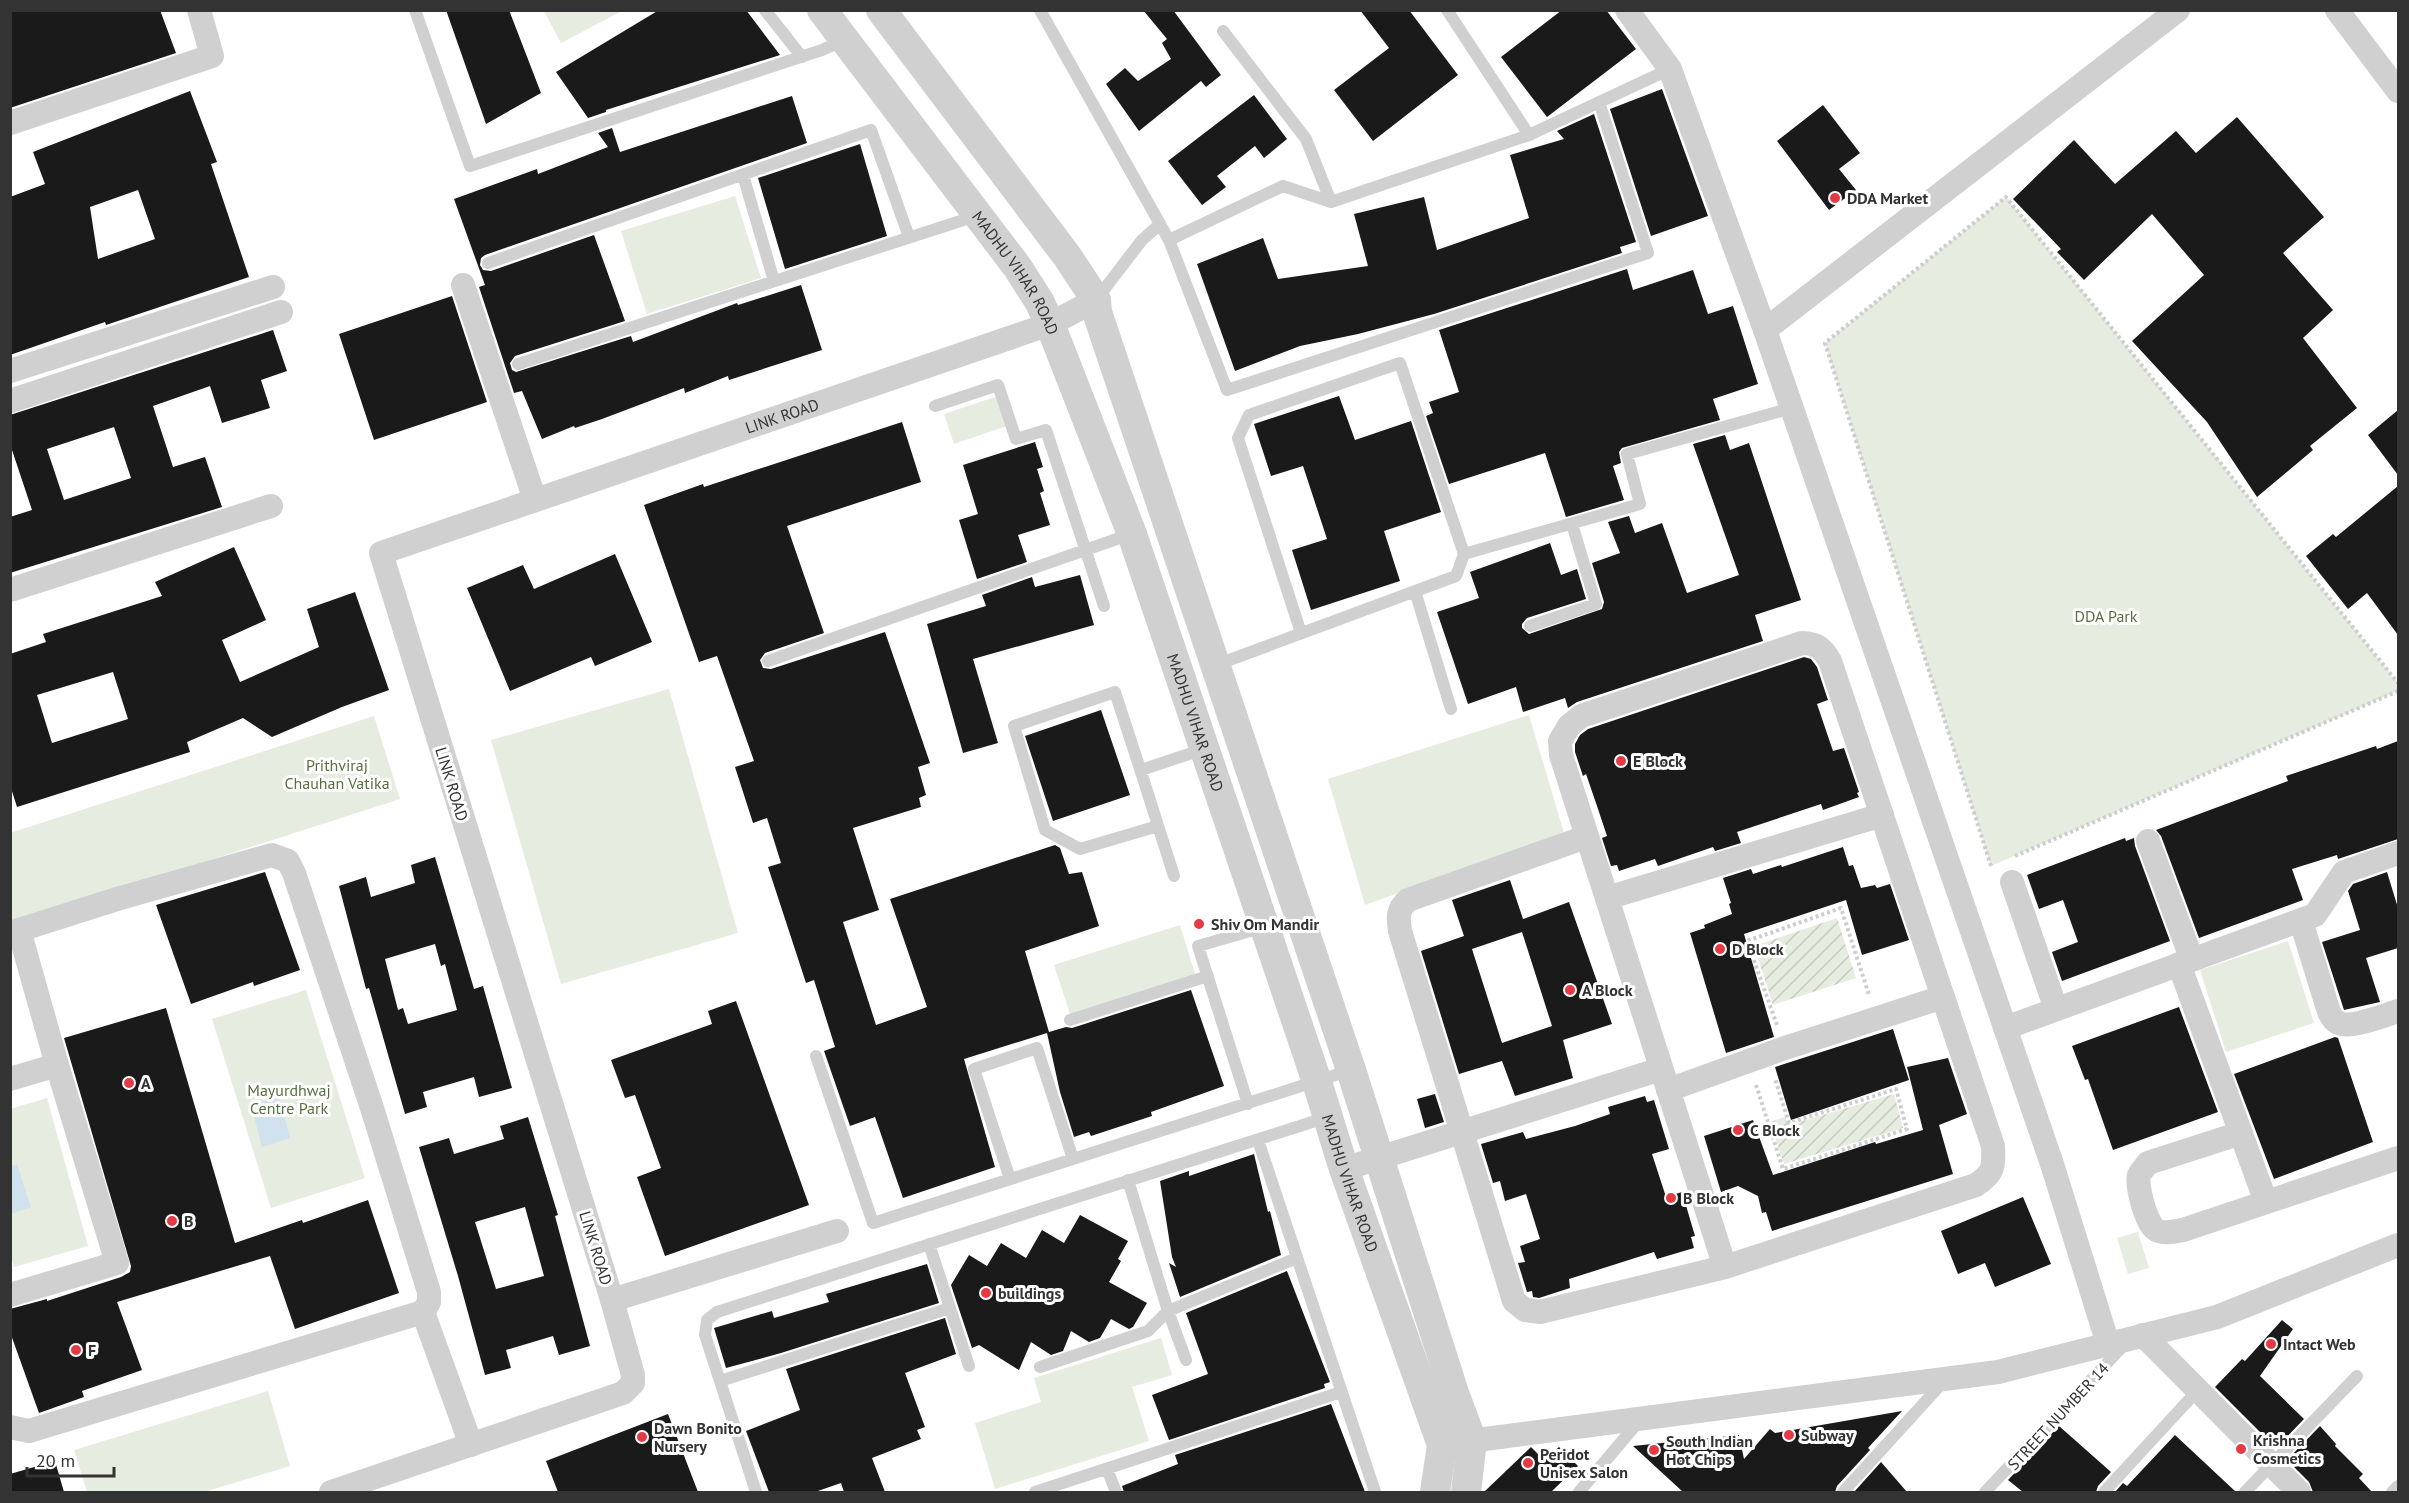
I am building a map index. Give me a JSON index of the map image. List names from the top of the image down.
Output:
{
  "streets": {
    "street": ["MADHU VIHAR ROAD", "LINK ROAD"],
    "lane": ["STREET NUMBER 14"]
  },
  "crossings": [
    ["MADHU VIHAR ROAD", "LINK ROAD"]
  ],
  "parks": ["DDA Park", "Prithviraj Chauhan Vatika", "Mayurdhwaj Centre Park"],
  "places": [
    "DDA Market",
    "E Block",
    "Shiv Om Mandir",
    "D Block",
    "A Block",
    "A",
    "C Block",
    "B Block",
    "B",
    "buildings",
    "Intact Web",
    "F",
    "Subway",
    "Dawn Bonito Nursery",
    "Krishna Cosmetics",
    "South Indian Hot Chips",
    "Peridot Unisex Salon"
  ],
  "scale_bar": "20 m"
}
